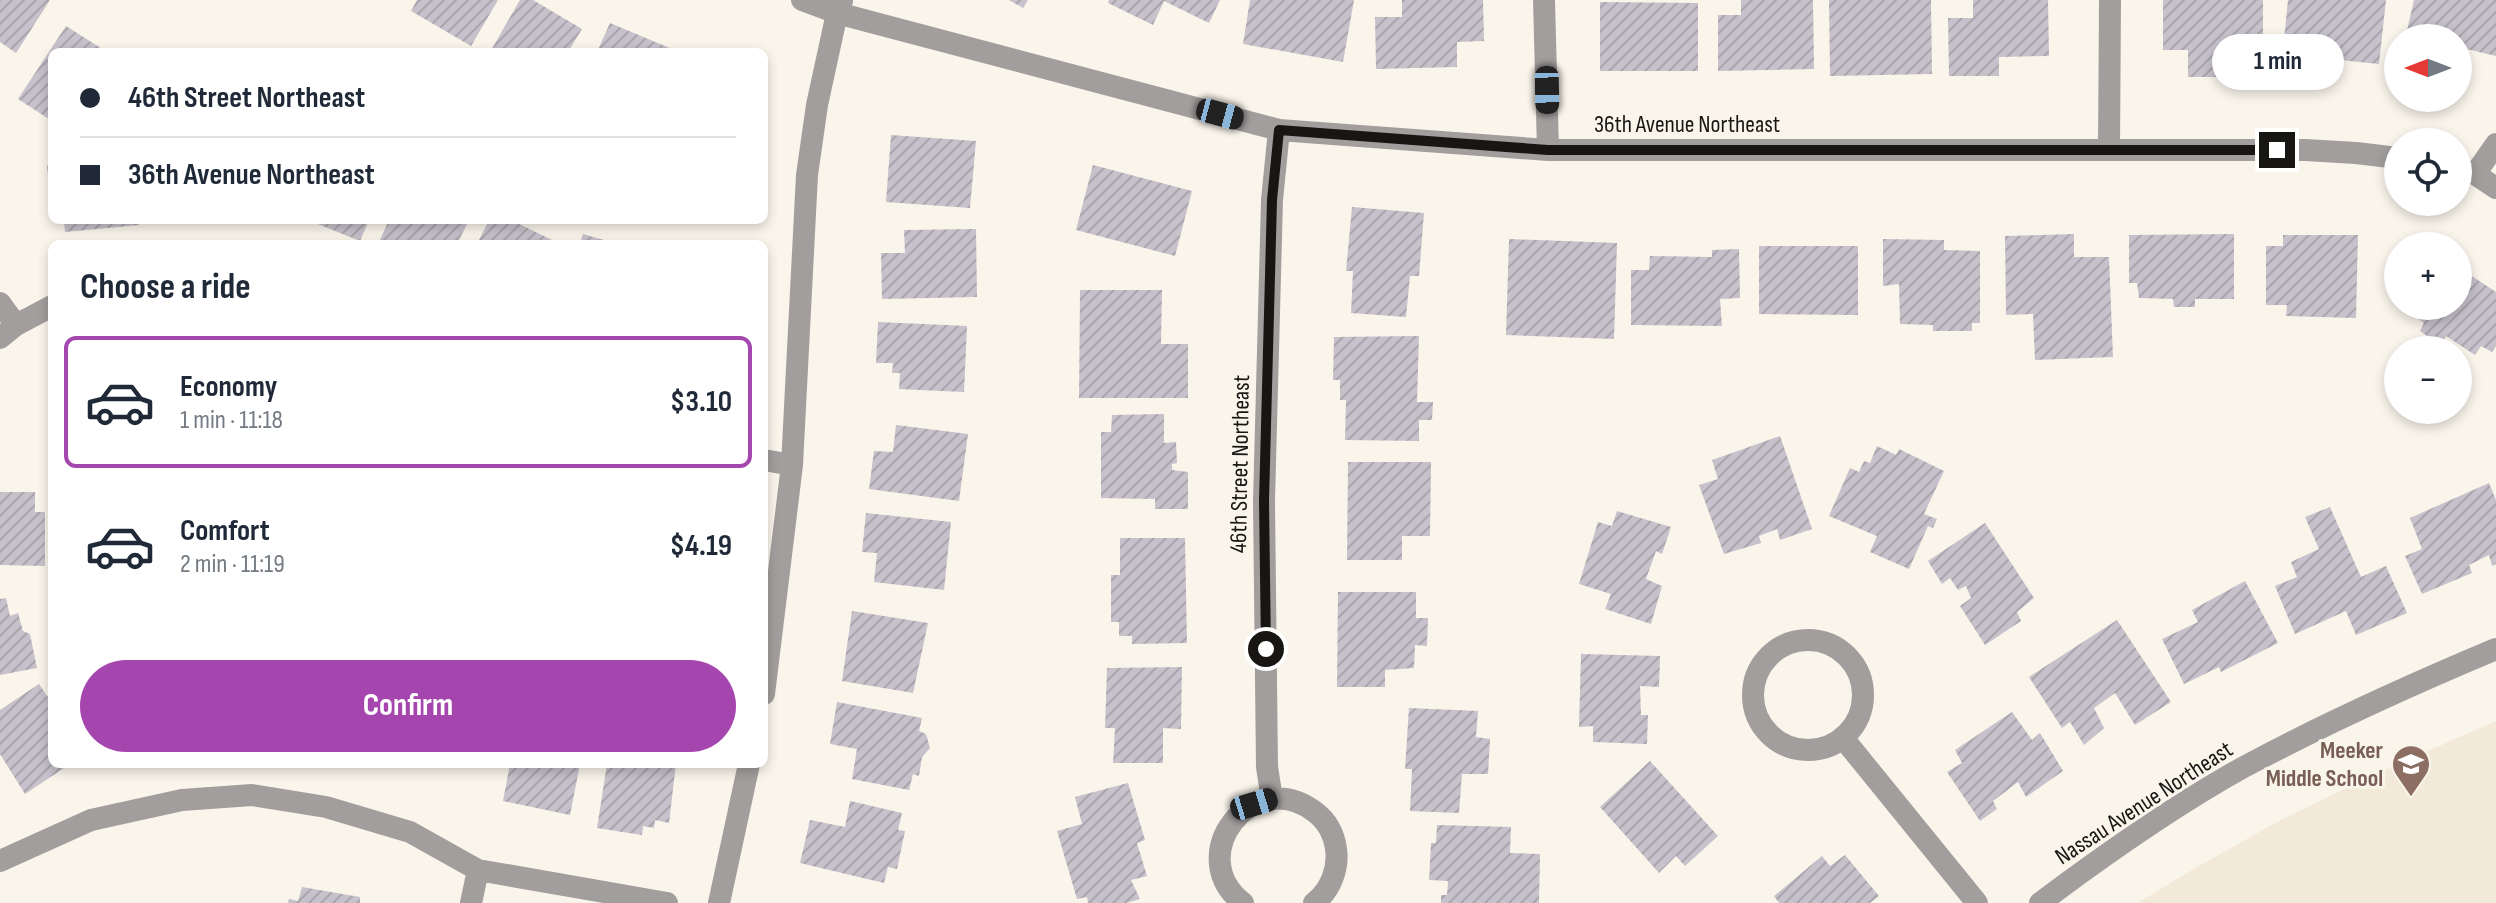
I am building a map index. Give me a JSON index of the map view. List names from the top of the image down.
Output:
{
  "streets": {
    "street": ["36th Avenue Northeast", "46th Street Northeast", "Nassau Avenue Northeast"]
  },
  "crossings": [
    ["36th Avenue Northeast", "46th Street Northeast"]
  ],
  "places": {
    "school or university": ["Meeker Middle School"]
  },
  "north": "left",
  "page": {
    "map_buttons": ["+", "−"],
    "bubble": "1 min",
    "banner": ["46th Street Northeast", "36th Avenue Northeast"],
    "heading": "Choose a ride",
    "list": [
      {
        "name": "Economy",
        "note": "1 min · 11:18",
        "value": "$3.10"
      },
      {
        "name": "Comfort",
        "note": "2 min · 11:19",
        "value": "$4.19"
      }
    ],
    "buttons": "Confirm"
  }
}
